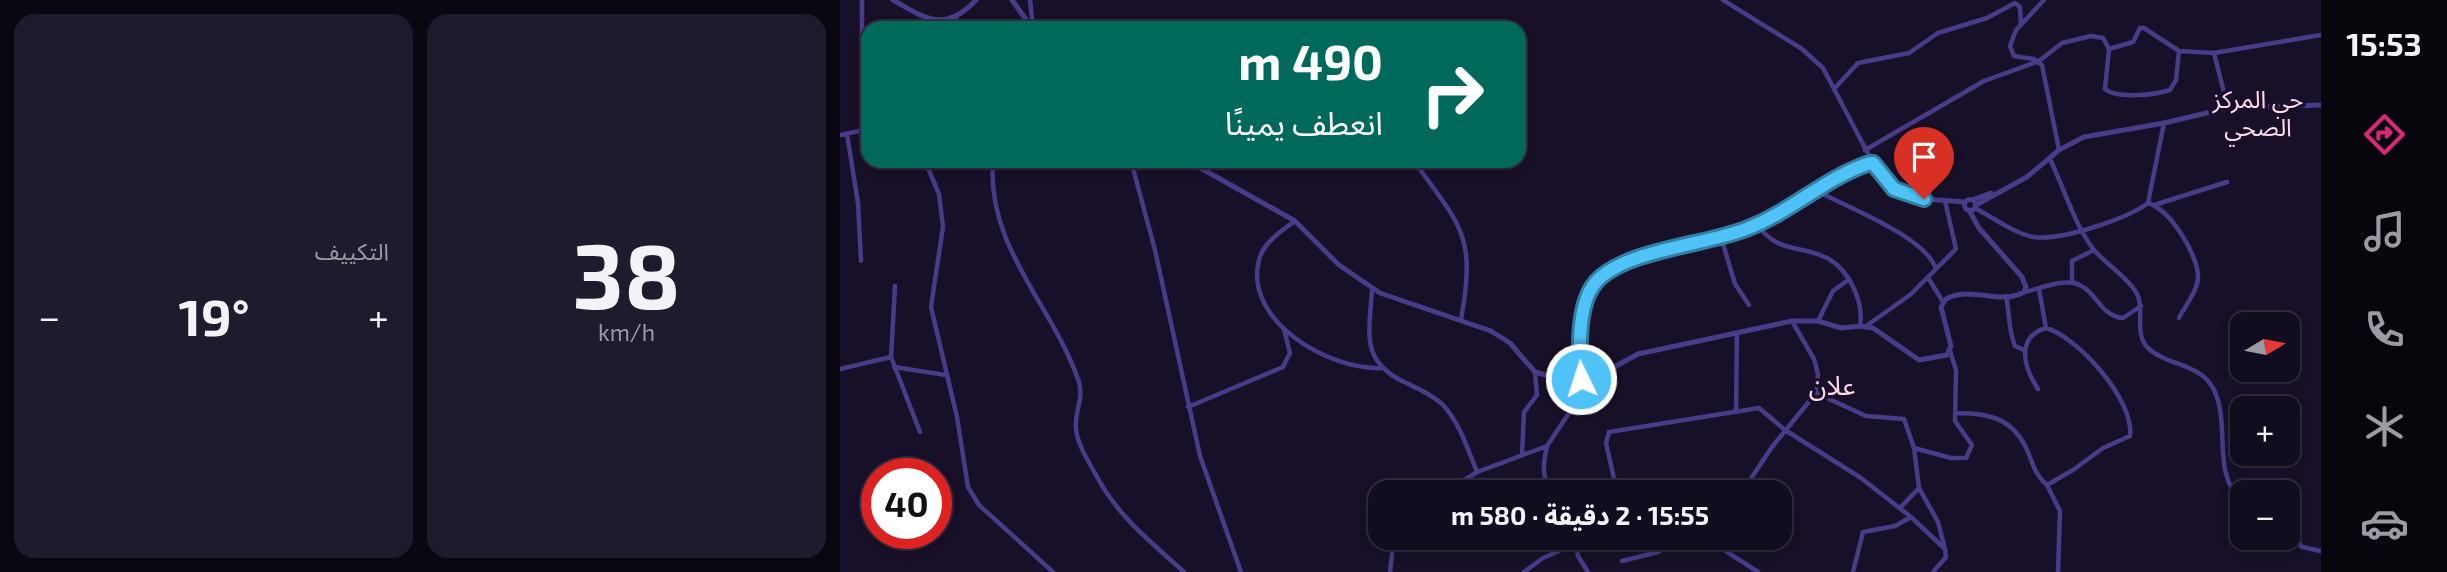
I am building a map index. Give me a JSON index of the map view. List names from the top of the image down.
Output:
{
  "districts": ["حي المركز الصحي", "علان"],
  "north": "right",
  "page": {
    "tabs": "15:53",
    "tile": [
      ["38", "km/h"],
      "التكييف"
    ],
    "turn": ["490 m", "انعطف يمينًا"],
    "heat": ["−", "19°", "+"],
    "map_buttons": ["+", "−"],
    "limit": "40",
    "trip": "15:55 · 2 دقيقة · 580 m"
  }
}
